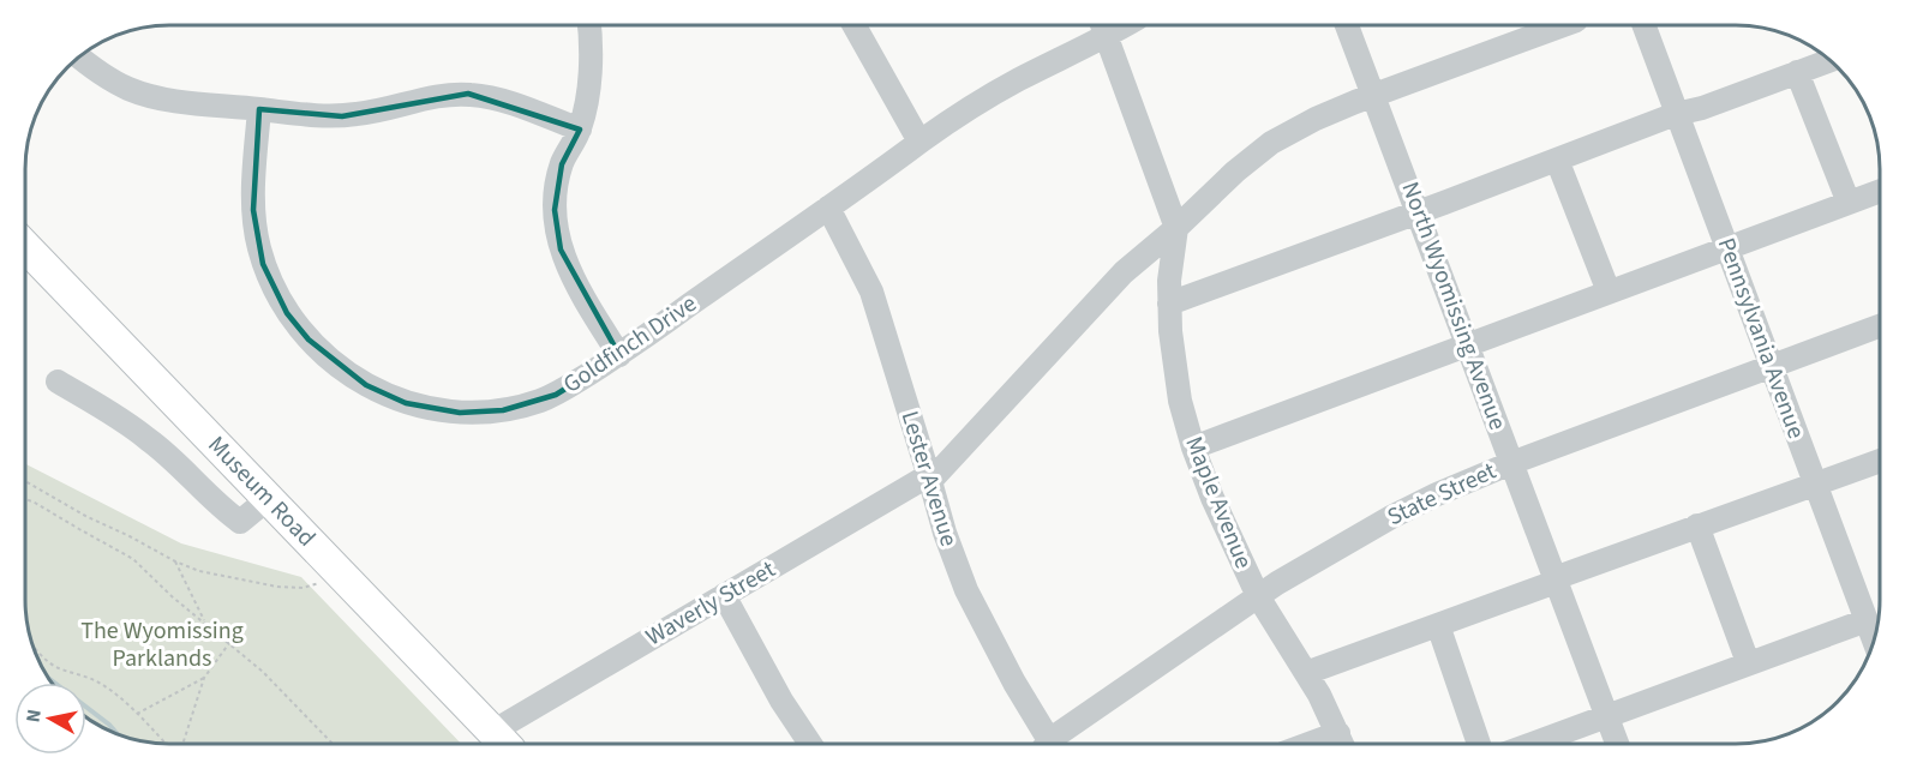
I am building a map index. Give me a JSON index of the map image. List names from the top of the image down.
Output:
{
  "streets": {
    "main road": ["Museum Road"],
    "street": [
      "North Wyomissing Avenue",
      "Pennsylvania Avenue",
      "Goldfinch Drive",
      "Lester Avenue",
      "State Street",
      "Maple Avenue",
      "Waverly Street"
    ]
  },
  "crossings": [
    ["North Wyomissing Avenue", "State Street"],
    ["North Wyomissing Avenue", "Waverly Street"],
    ["Pennsylvania Avenue", "State Street"],
    ["Goldfinch Drive", "Lester Avenue"],
    ["Lester Avenue", "Waverly Street"],
    ["Museum Road", "Waverly Street"],
    ["State Street", "Maple Avenue"],
    ["Maple Avenue", "Waverly Street"]
  ],
  "parks": ["The Wyomissing Parklands"],
  "north": "left"
}
